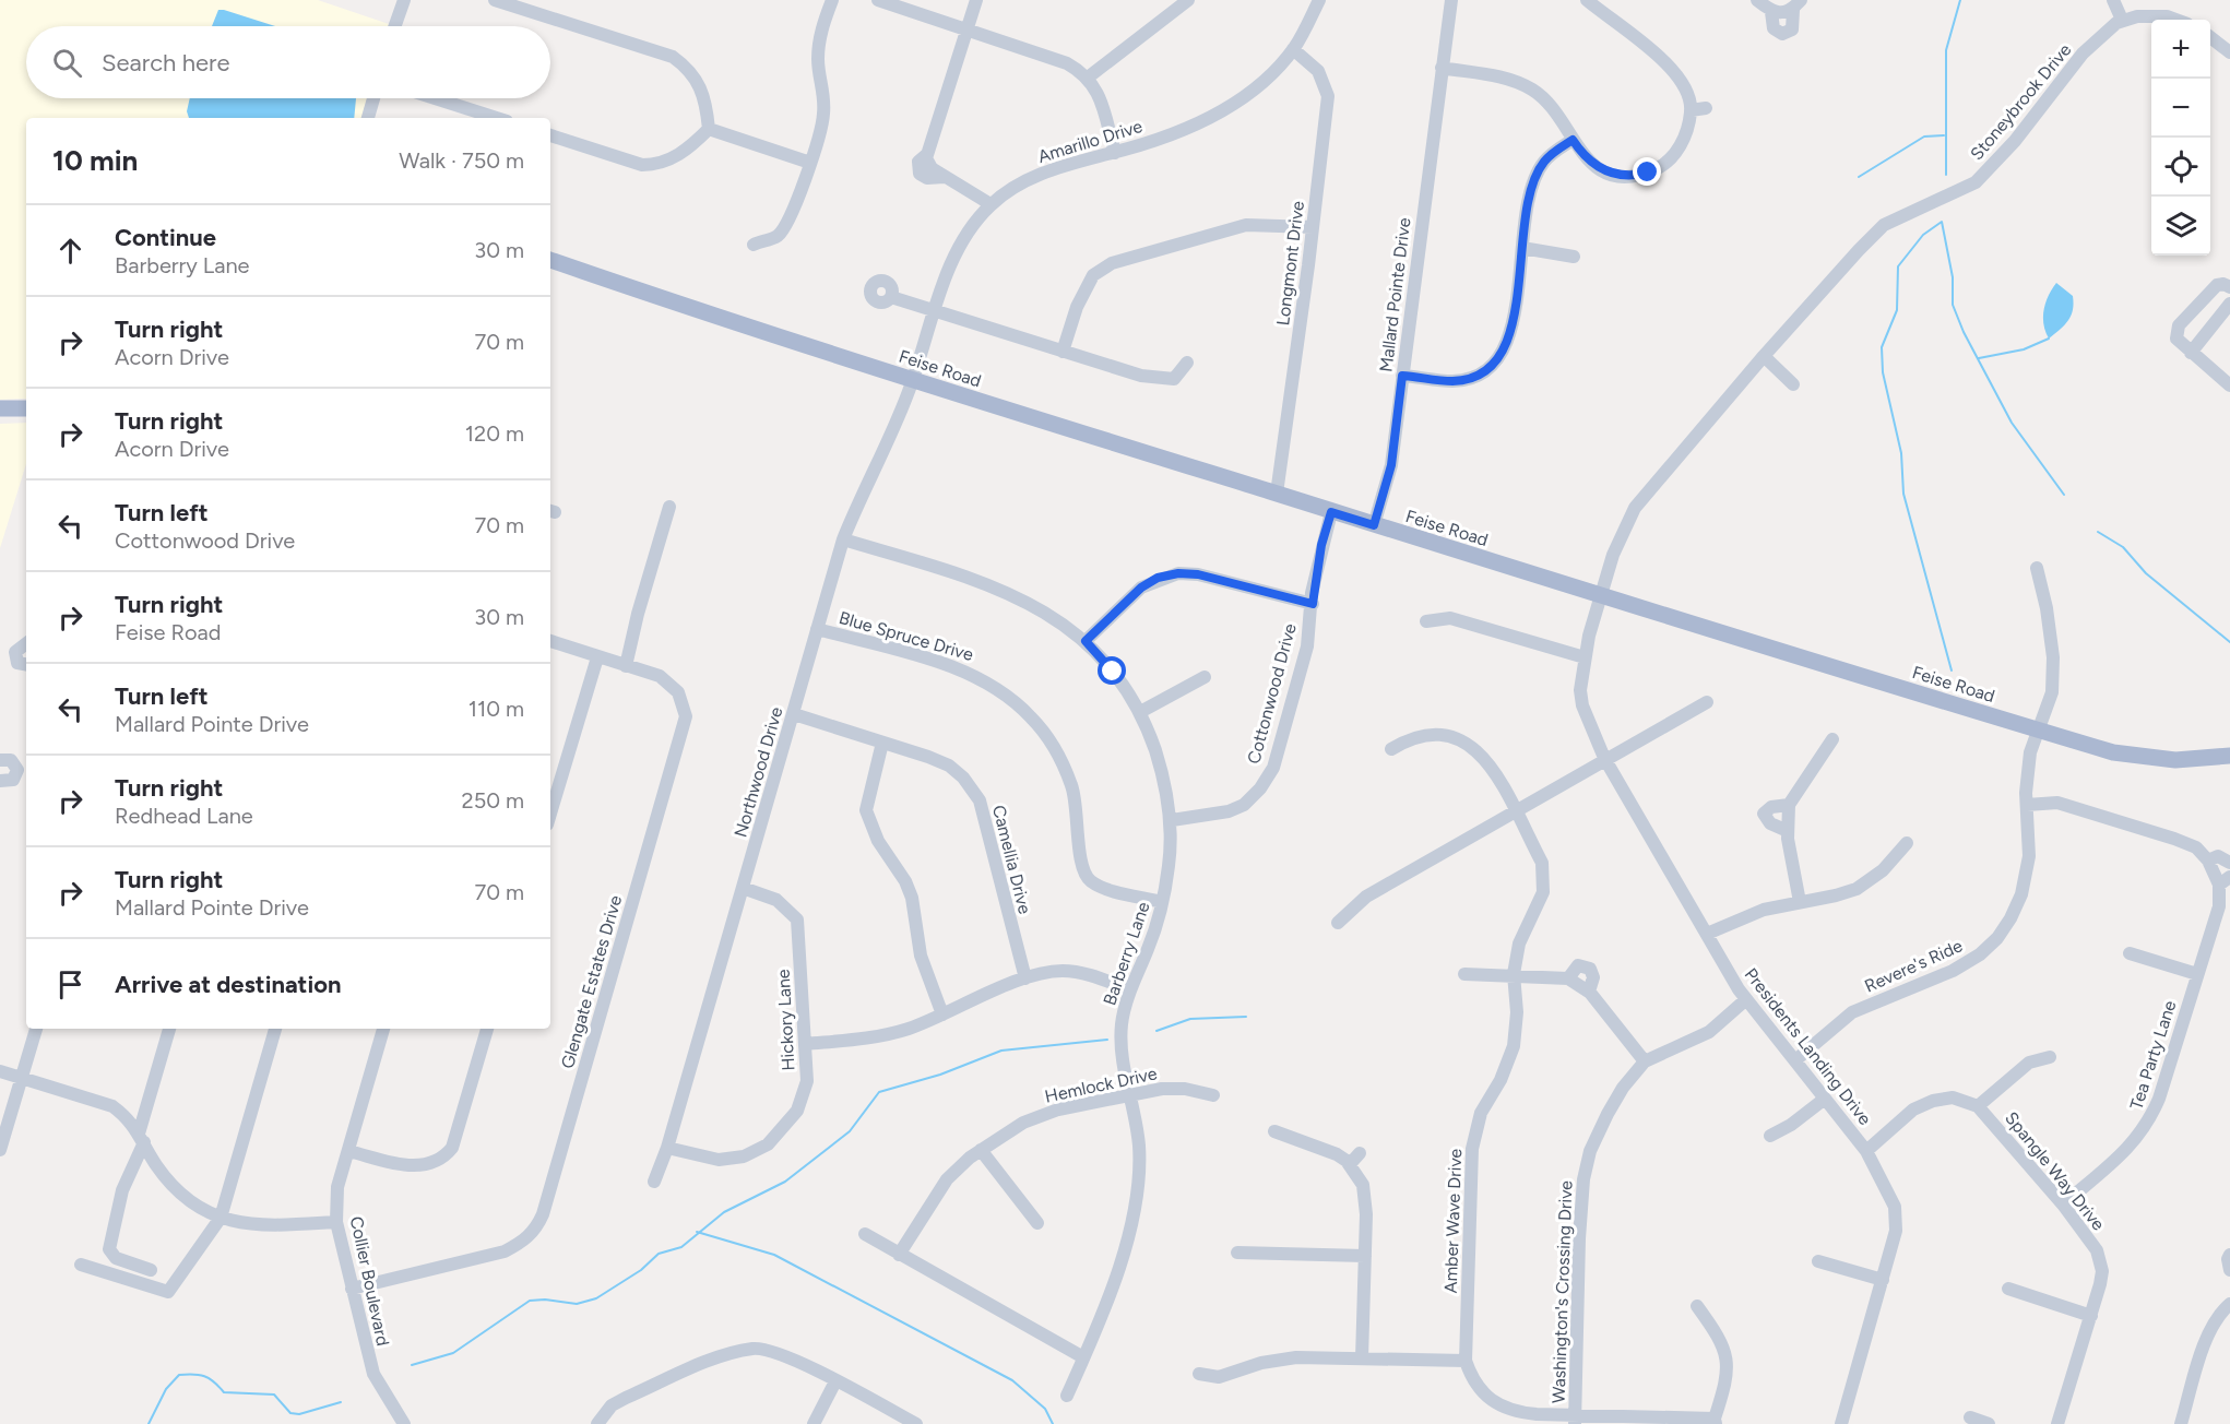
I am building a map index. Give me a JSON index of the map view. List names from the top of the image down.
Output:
{
  "streets": {
    "main road": ["Feise Road"],
    "street": [
      "Stoneybrook Drive",
      "Amarillo Drive",
      "Longmont Drive",
      "Mallard Pointe Drive",
      "Blue Spruce Drive",
      "Cottonwood Drive",
      "Northwood Drive",
      "Camellia Drive",
      "Barberry Lane",
      "Revere's Ride",
      "Glengate Estates Drive",
      "Hickory Lane",
      "Presidents Landing Drive",
      "Tea Party Lane",
      "Hemlock Drive",
      "Spangle Way Drive",
      "Amber Wave Drive",
      "Collier Boulevard",
      "Washington's Crossing Drive"
    ]
  },
  "crossings": [
    ["Stoneybrook Drive", "Feise Road"],
    ["Stoneybrook Drive", "Presidents Landing Drive"],
    ["Amarillo Drive", "Longmont Drive"],
    ["Amarillo Drive", "Feise Road"],
    ["Amarillo Drive", "Northwood Drive"],
    ["Longmont Drive", "Feise Road"],
    ["Mallard Pointe Drive", "Feise Road"],
    ["Feise Road", "Cottonwood Drive"],
    ["Feise Road", "Northwood Drive"],
    ["Feise Road", "Revere's Ride"],
    ["Feise Road", "Presidents Landing Drive"],
    ["Blue Spruce Drive", "Northwood Drive"],
    ["Blue Spruce Drive", "Barberry Lane"],
    ["Cottonwood Drive", "Barberry Lane"],
    ["Northwood Drive", "Camellia Drive"],
    ["Northwood Drive", "Barberry Lane"],
    ["Northwood Drive", "Hickory Lane"],
    ["Barberry Lane", "Hemlock Drive"],
    ["Revere's Ride", "Presidents Landing Drive"],
    ["Glengate Estates Drive", "Collier Boulevard"],
    ["Presidents Landing Drive", "Washington's Crossing Drive"],
    ["Tea Party Lane", "Spangle Way Drive"],
    ["Amber Wave Drive", "Washington's Crossing Drive"]
  ],
  "page": {
    "map_buttons": ["+", "−"],
    "search": "Search here",
    "heading": ["10 min", "Walk · 750 m"],
    "list": [
      ["Continue", "Barberry Lane", "30 m"],
      ["Turn right", "Acorn Drive", "70 m"],
      ["Turn right", "Acorn Drive", "120 m"],
      ["Turn left", "Cottonwood Drive", "70 m"],
      ["Turn right", "Feise Road", "30 m"],
      ["Turn left", "Mallard Pointe Drive", "110 m"],
      ["Turn right", "Redhead Lane", "250 m"],
      ["Turn right", "Mallard Pointe Drive", "70 m"],
      "Arrive at destination"
    ]
  }
}
